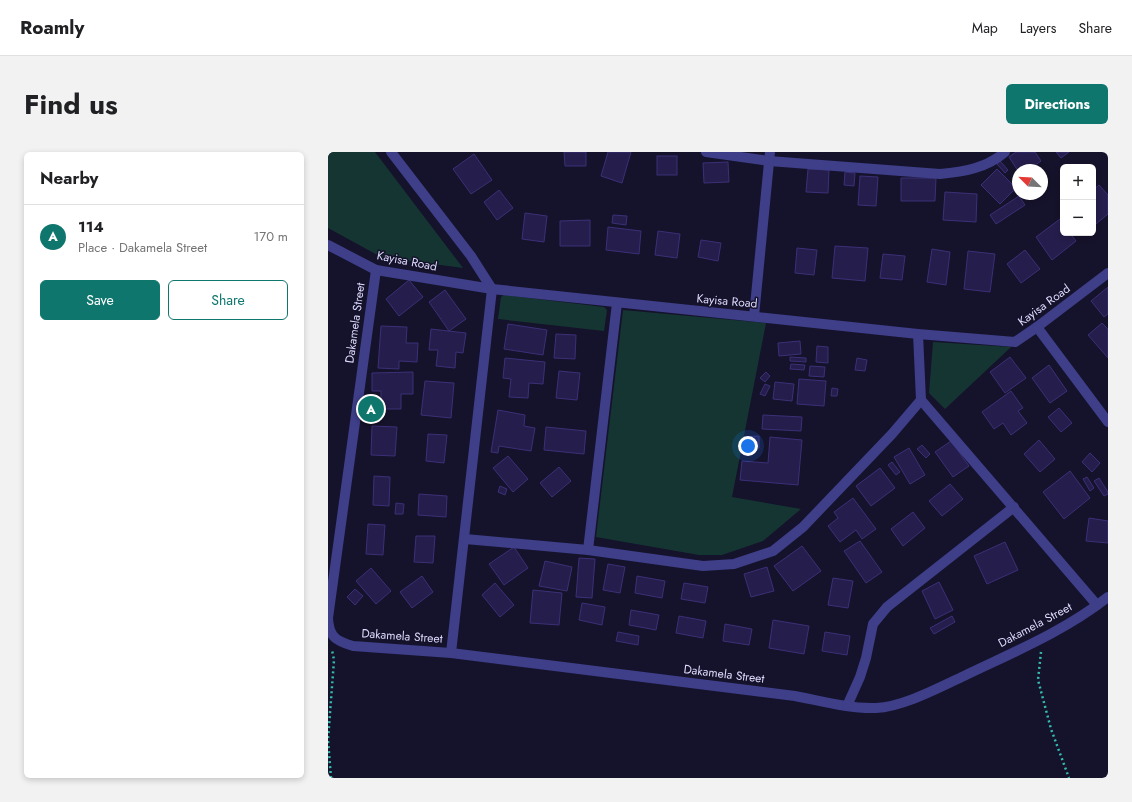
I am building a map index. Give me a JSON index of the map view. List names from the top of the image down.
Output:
{
  "streets": {
    "street": ["Kayisa Road", "Dakamela Street"]
  },
  "crossings": [
    ["Kayisa Road", "Dakamela Street"]
  ],
  "north": "top left",
  "page": {
    "header": "Roamly",
    "nav": ["Map", "Layers", "Share"],
    "title": "Find us",
    "buttons": [
      "Directions",
      ["Save", "Share"]
    ],
    "heading": "Nearby",
    "map_buttons": ["+", "−"],
    "list": [
      {
        "mark": "A",
        "name": "114",
        "note": "Place · Dakamela Street",
        "value": "170 m"
      }
    ],
    "pins": "A"
  }
}
